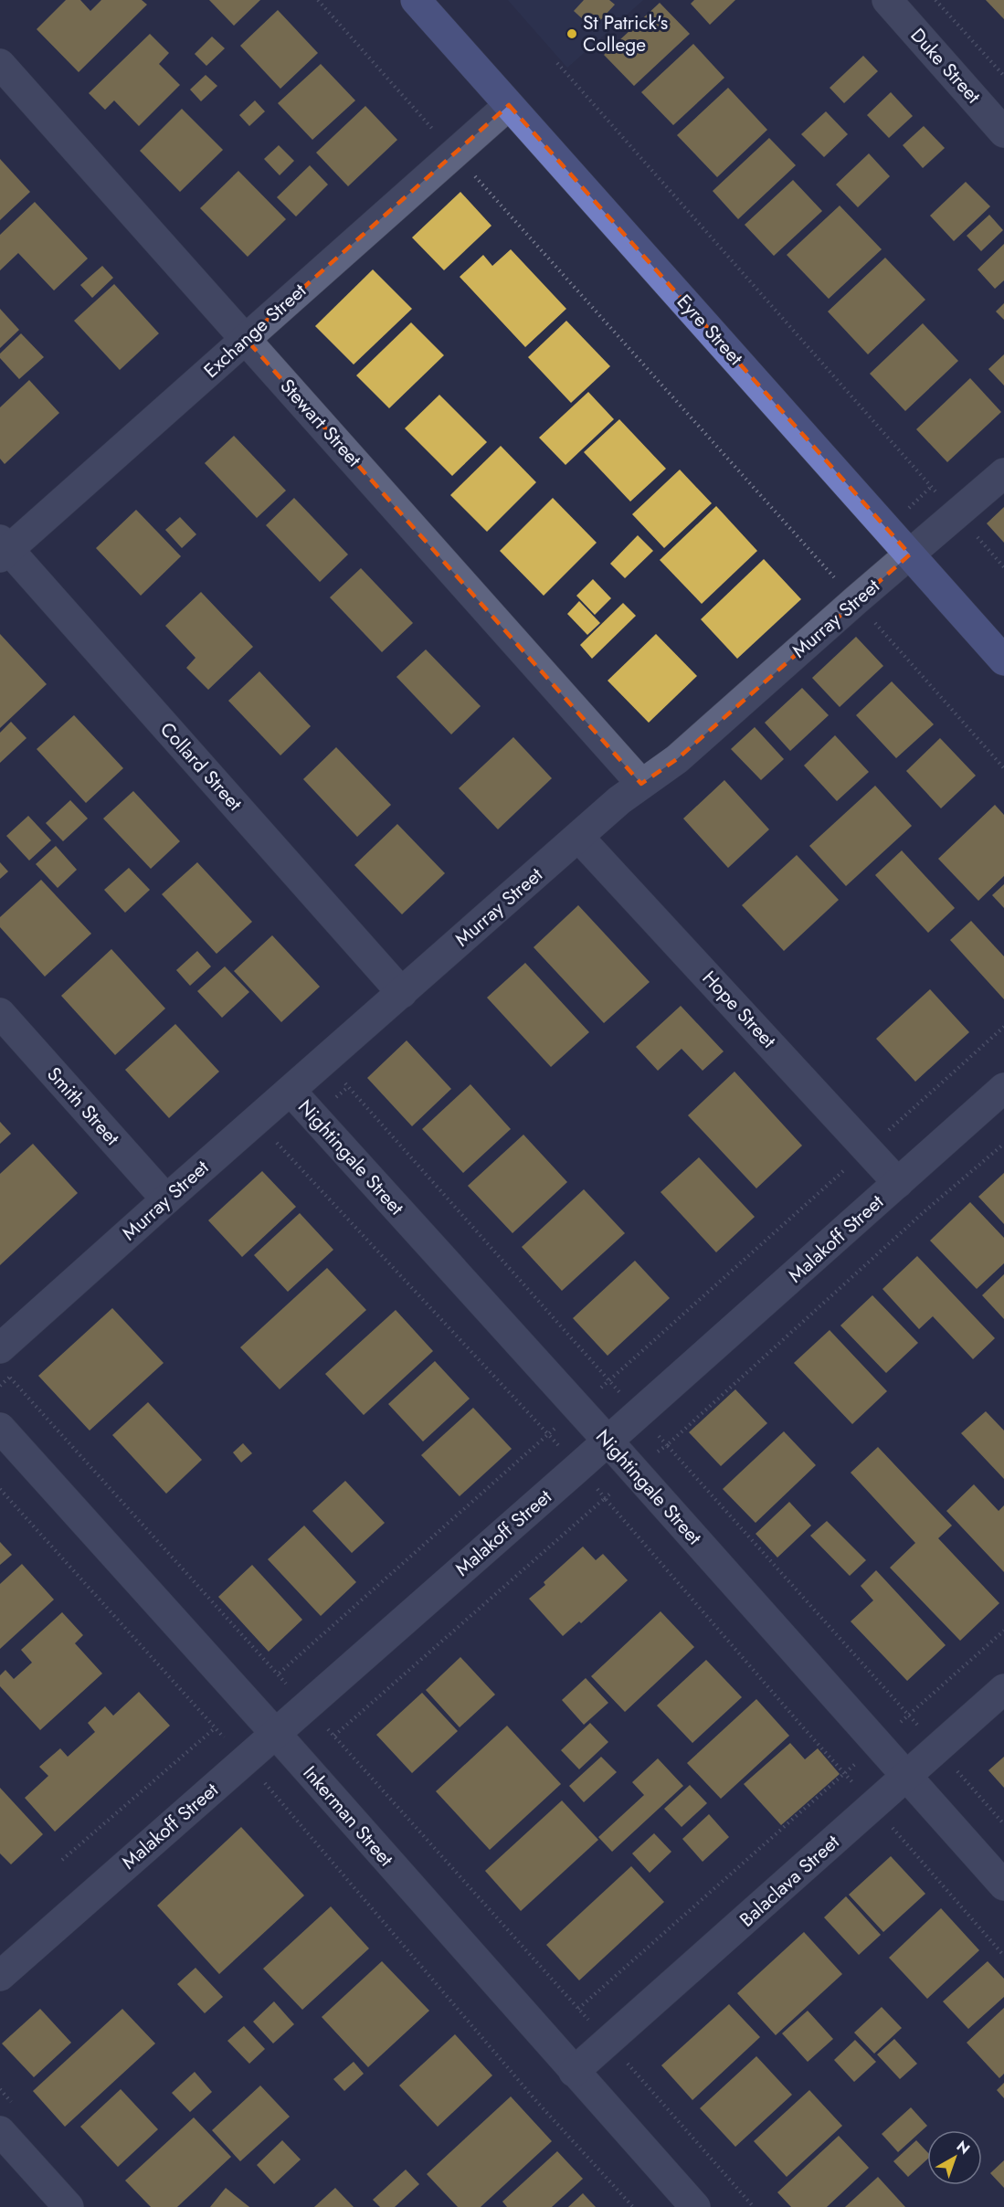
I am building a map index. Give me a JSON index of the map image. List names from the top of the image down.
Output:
{
  "streets": {
    "main road": ["Eyre Street"],
    "street": [
      "Duke Street",
      "Exchange Street",
      "Stewart Street",
      "Murray Street",
      "Collard Street",
      "Hope Street",
      "Smith Street",
      "Nightingale Street",
      "Malakoff Street",
      "Inkerman Street",
      "Balaclava Street"
    ]
  },
  "crossings": [
    ["Eyre Street", "Exchange Street"],
    ["Eyre Street", "Murray Street"],
    ["Exchange Street", "Stewart Street"],
    ["Exchange Street", "Collard Street"],
    ["Stewart Street", "Murray Street"],
    ["Murray Street", "Collard Street"],
    ["Murray Street", "Hope Street"],
    ["Murray Street", "Smith Street"],
    ["Murray Street", "Nightingale Street"],
    ["Hope Street", "Malakoff Street"],
    ["Nightingale Street", "Malakoff Street"],
    ["Nightingale Street", "Balaclava Street"],
    ["Malakoff Street", "Inkerman Street"],
    ["Inkerman Street", "Balaclava Street"]
  ],
  "places": ["St Patrick's College"],
  "north": "top right"
}
